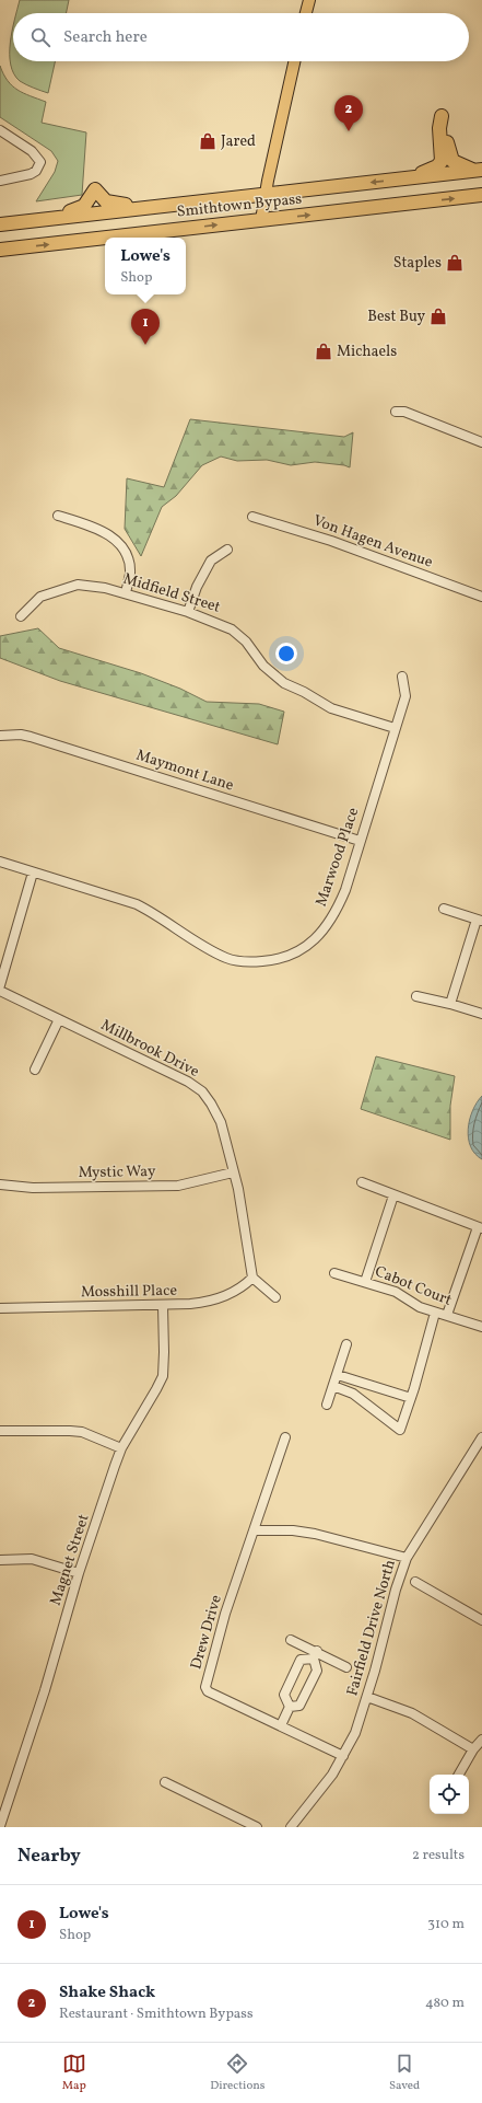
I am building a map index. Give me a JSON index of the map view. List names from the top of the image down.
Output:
{
  "streets": {
    "highway": ["Smithtown Bypass"],
    "street": [
      "Von Hagen Avenue",
      "Midfield Street",
      "Maymont Lane",
      "Marwood Place",
      "Millbrook Drive",
      "Mystic Way",
      "Cabot Court",
      "Mosshill Place",
      "Magnet Street",
      "Fairfield Drive North",
      "Drew Drive"
    ]
  },
  "crossings": [
    ["Midfield Street", "Marwood Place"],
    ["Maymont Lane", "Marwood Place"],
    ["Millbrook Drive", "Mystic Way"],
    ["Millbrook Drive", "Mosshill Place"],
    ["Mosshill Place", "Magnet Street"],
    ["Fairfield Drive North", "Drew Drive"]
  ],
  "places": {
    "shop": [
      "Jared",
      "Staples",
      "Best Buy",
      "Michaels"
    ]
  },
  "page": {
    "search": "Search here",
    "pins": ["2", "1"],
    "popup": ["Lowe's", "Shop"],
    "heading": ["Nearby", "2 results"],
    "list": [
      {
        "mark": "1",
        "name": "Lowe's",
        "note": "Shop",
        "value": "310 m"
      },
      {
        "mark": "2",
        "name": "Shake Shack",
        "note": "Restaurant · Smithtown Bypass",
        "value": "480 m"
      }
    ],
    "nav": ["Map", "Directions", "Saved"]
  }
}
